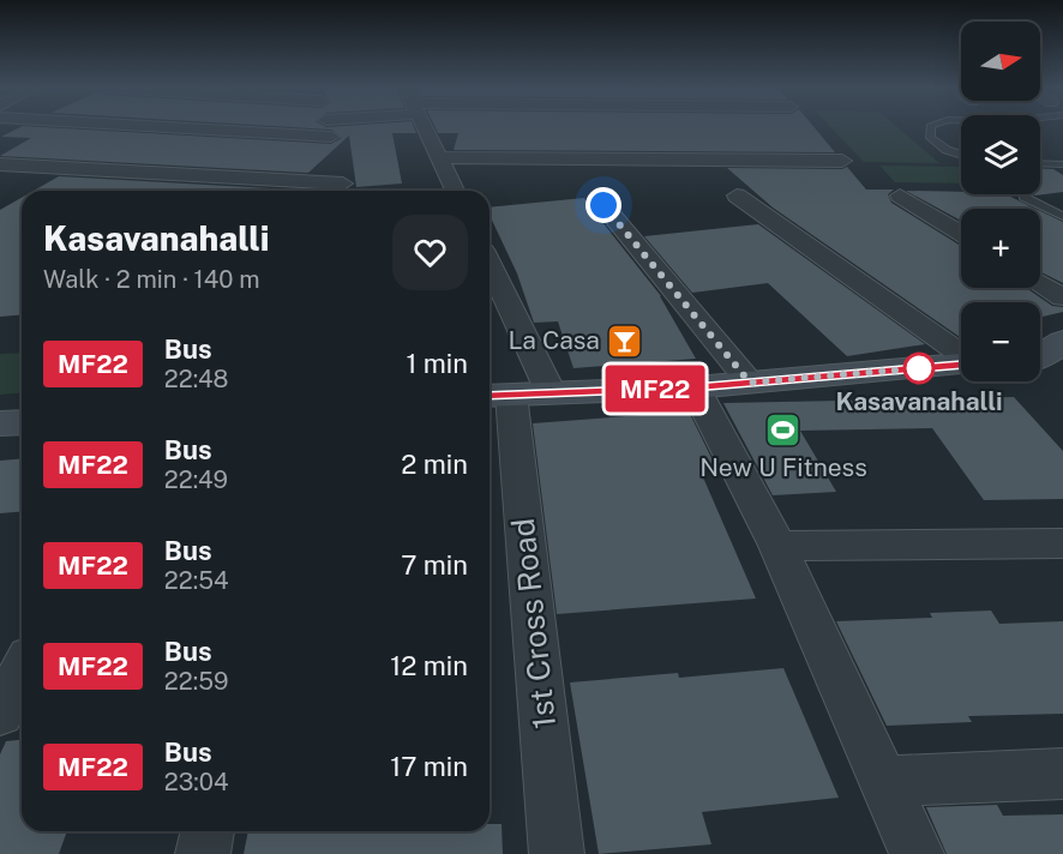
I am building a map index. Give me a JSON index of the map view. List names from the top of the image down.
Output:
{
  "streets": {
    "street": ["1st Cross Road"]
  },
  "places": {
    "bar": ["La Casa"],
    "other": ["Kasavanahalli"],
    "sports": ["New U Fitness"]
  },
  "lines": ["bus line MF22"],
  "north": "right",
  "page": {
    "on_map": "MF22",
    "map_buttons": ["+", "−"],
    "heading": ["Kasavanahalli", "Walk · 2 min · 140 m"],
    "list": [
      {
        "mark": "MF22",
        "name": "Bus",
        "note": "22:48",
        "value": "1 min"
      },
      {
        "mark": "MF22",
        "name": "Bus",
        "note": "22:49",
        "value": "2 min"
      },
      {
        "mark": "MF22",
        "name": "Bus",
        "note": "22:54",
        "value": "7 min"
      },
      {
        "mark": "MF22",
        "name": "Bus",
        "note": "22:59",
        "value": "12 min"
      },
      {
        "mark": "MF22",
        "name": "Bus",
        "note": "23:04",
        "value": "17 min"
      }
    ]
  }
}
